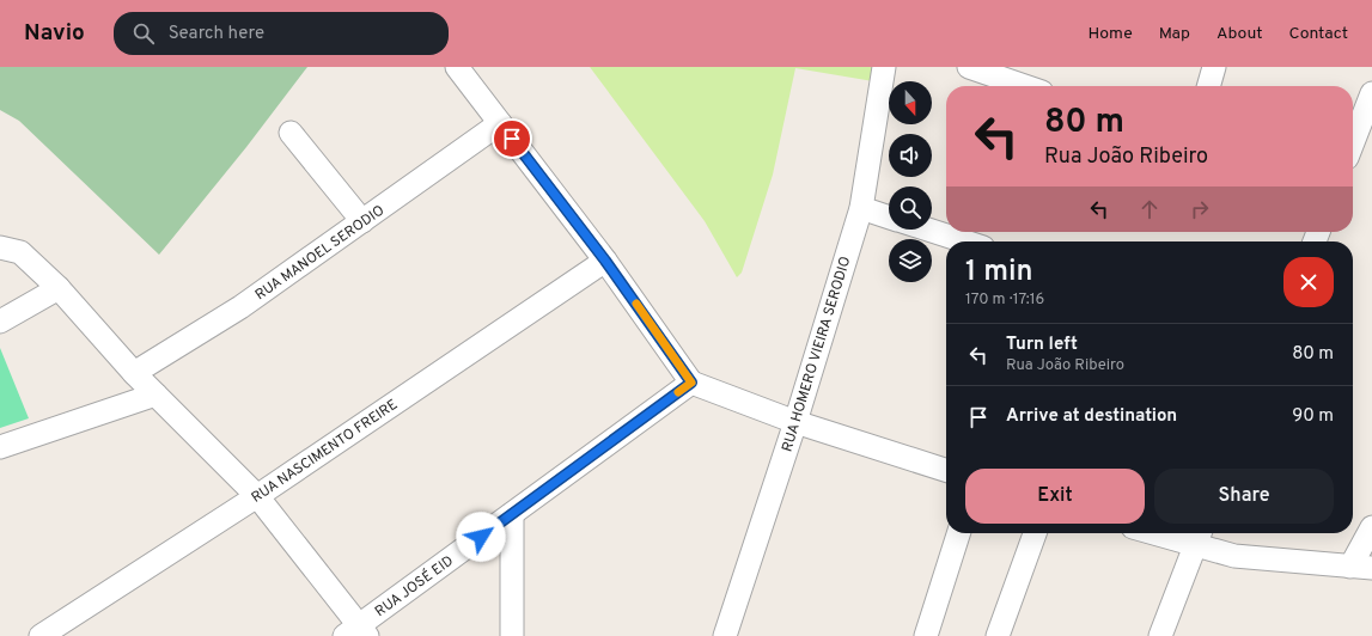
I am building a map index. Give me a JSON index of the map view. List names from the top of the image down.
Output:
{
  "streets": {
    "street": [
      "RUA MANOEL SERODIO",
      "RUA HOMERO VIEIRA SERODIO",
      "RUA NASCIMENTO FREIRE",
      "RUA JOSÉ EID"
    ]
  },
  "north": "bottom",
  "page": {
    "header": "Navio",
    "search": "Search here",
    "nav": [
      "Home",
      "Map",
      "About",
      "Contact"
    ],
    "turn": ["80 m", "Rua João Ribeiro"],
    "heading": ["1 min", "170 m · 17:16"],
    "list": [
      {
        "name": "Turn left",
        "note": "Rua João Ribeiro",
        "value": "80 m"
      },
      {
        "name": "Arrive at destination",
        "value": "90 m"
      }
    ],
    "buttons": ["Exit", "Share"]
  }
}
